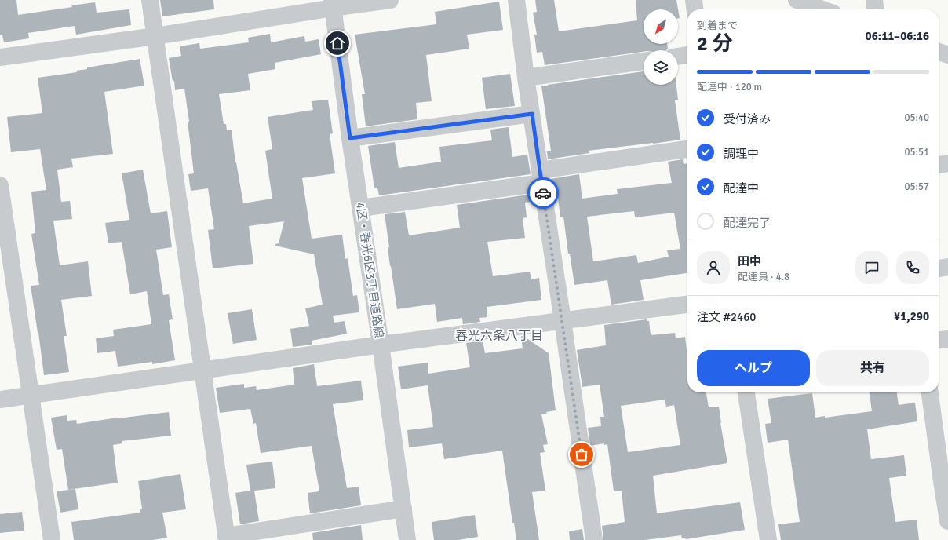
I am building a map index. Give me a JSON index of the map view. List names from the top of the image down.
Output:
{
  "streets": {
    "street": ["4区・春光6区3丁目道路線"]
  },
  "districts": ["春光六条八丁目"],
  "north": "bottom left",
  "page": {
    "heading": ["2 分", "到着まで", "06:11–06:16"],
    "panel": [
      "田中",
      "配達員 · 4.8",
      "注文 #2460",
      "¥1,290"
    ],
    "bar": "配達中 · 120 m",
    "list": [
      ["受付済み", "05:40"],
      ["調理中", "05:51"],
      ["配達中", "05:57"],
      "配達完了"
    ],
    "buttons": ["ヘルプ", "共有"]
  }
}
